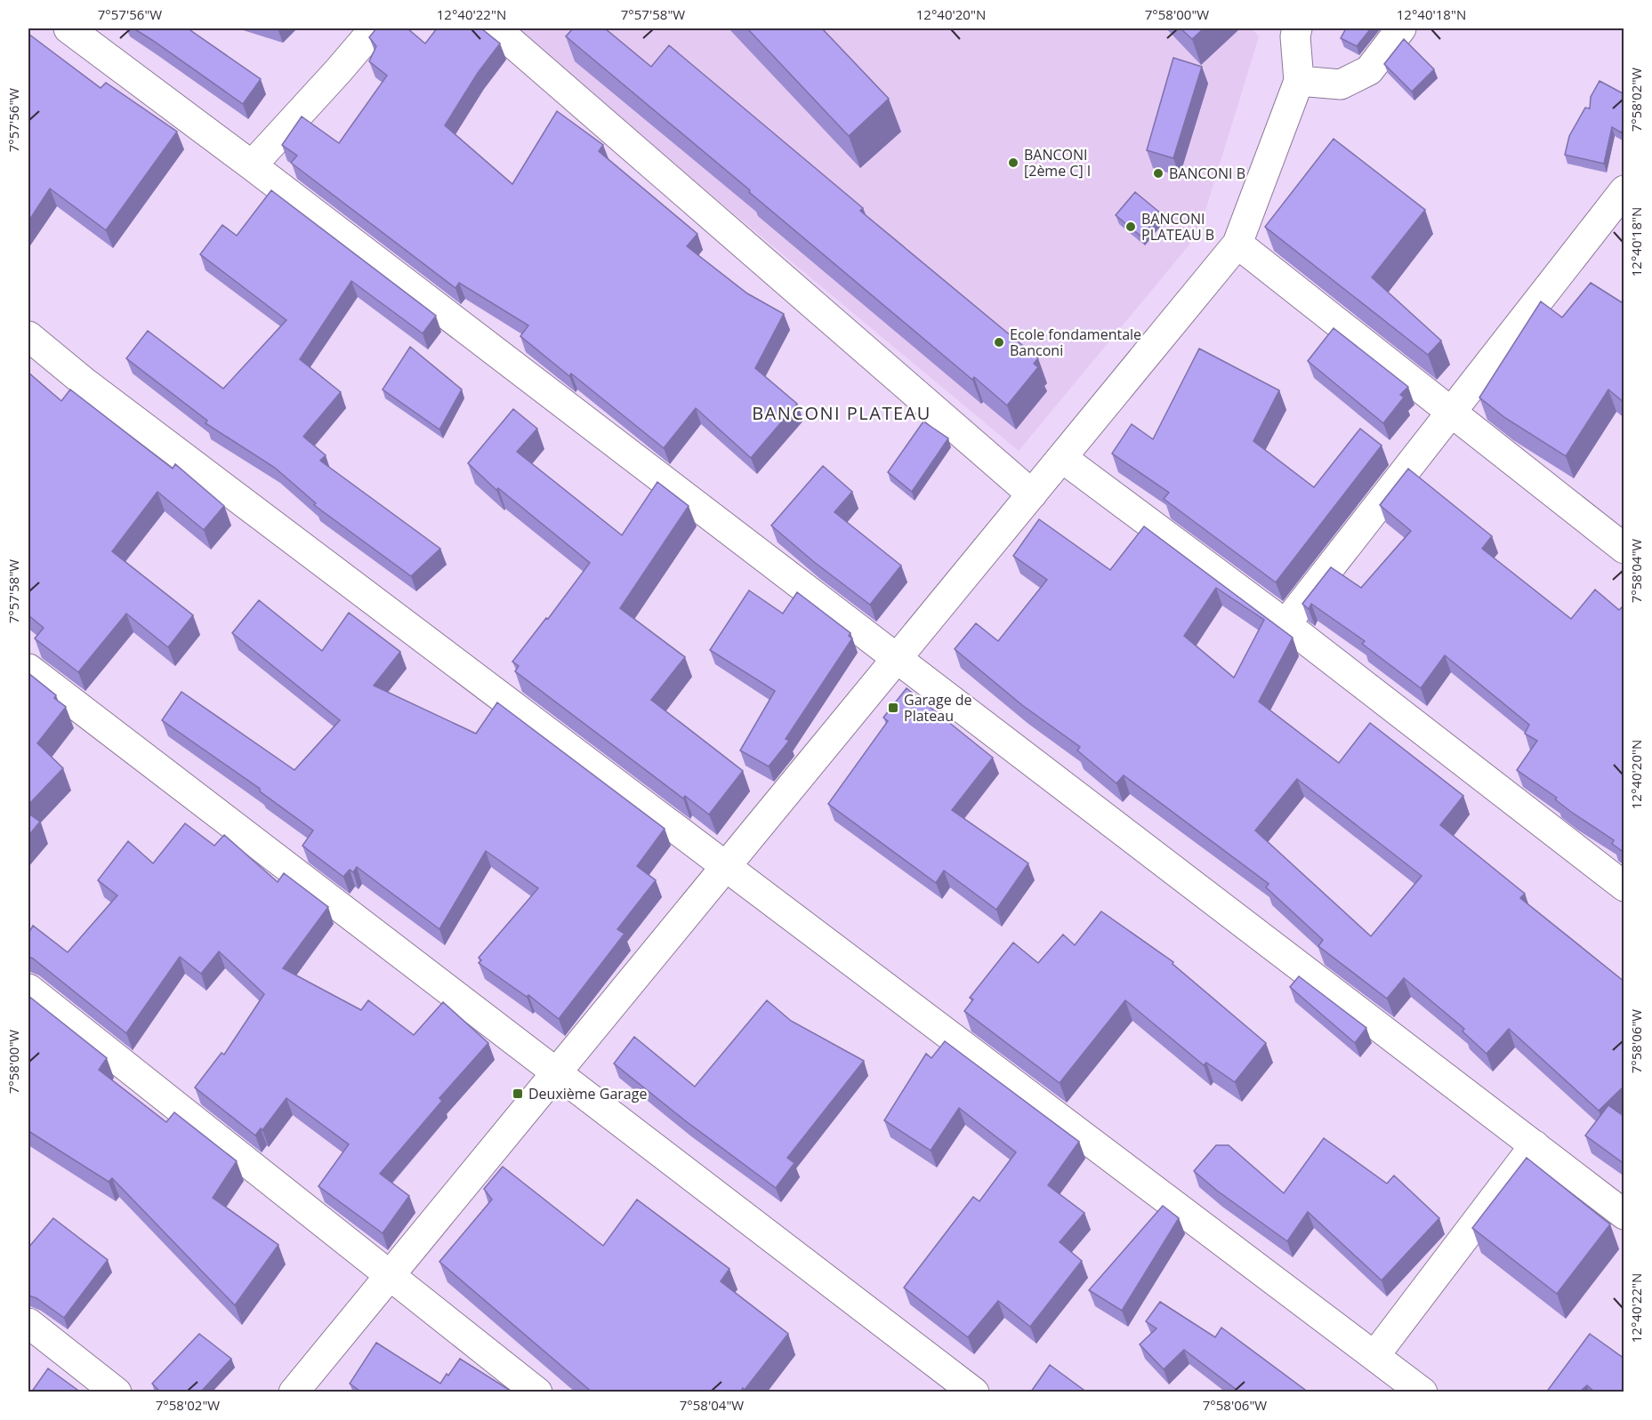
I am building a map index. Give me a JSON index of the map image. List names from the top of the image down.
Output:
{
  "districts": ["BANCONI PLATEAU"],
  "places": {
    "other": [
      "BANCONI [2ème C] I",
      "BANCONI B",
      "BANCONI PLATEAU B",
      "Ecole fondamentale Banconi"
    ],
    "transit": ["Garage de Plateau", "Deuxième Garage"]
  },
  "coordinates": [
    "7°57'56\"W",
    "12°40'22\"N",
    "7°57'58\"W",
    "12°40'20\"N",
    "7°58'00\"W",
    "12°40'18\"N",
    "7°58'02\"W",
    "7°58'04\"W",
    "7°58'06\"W"
  ]
}
